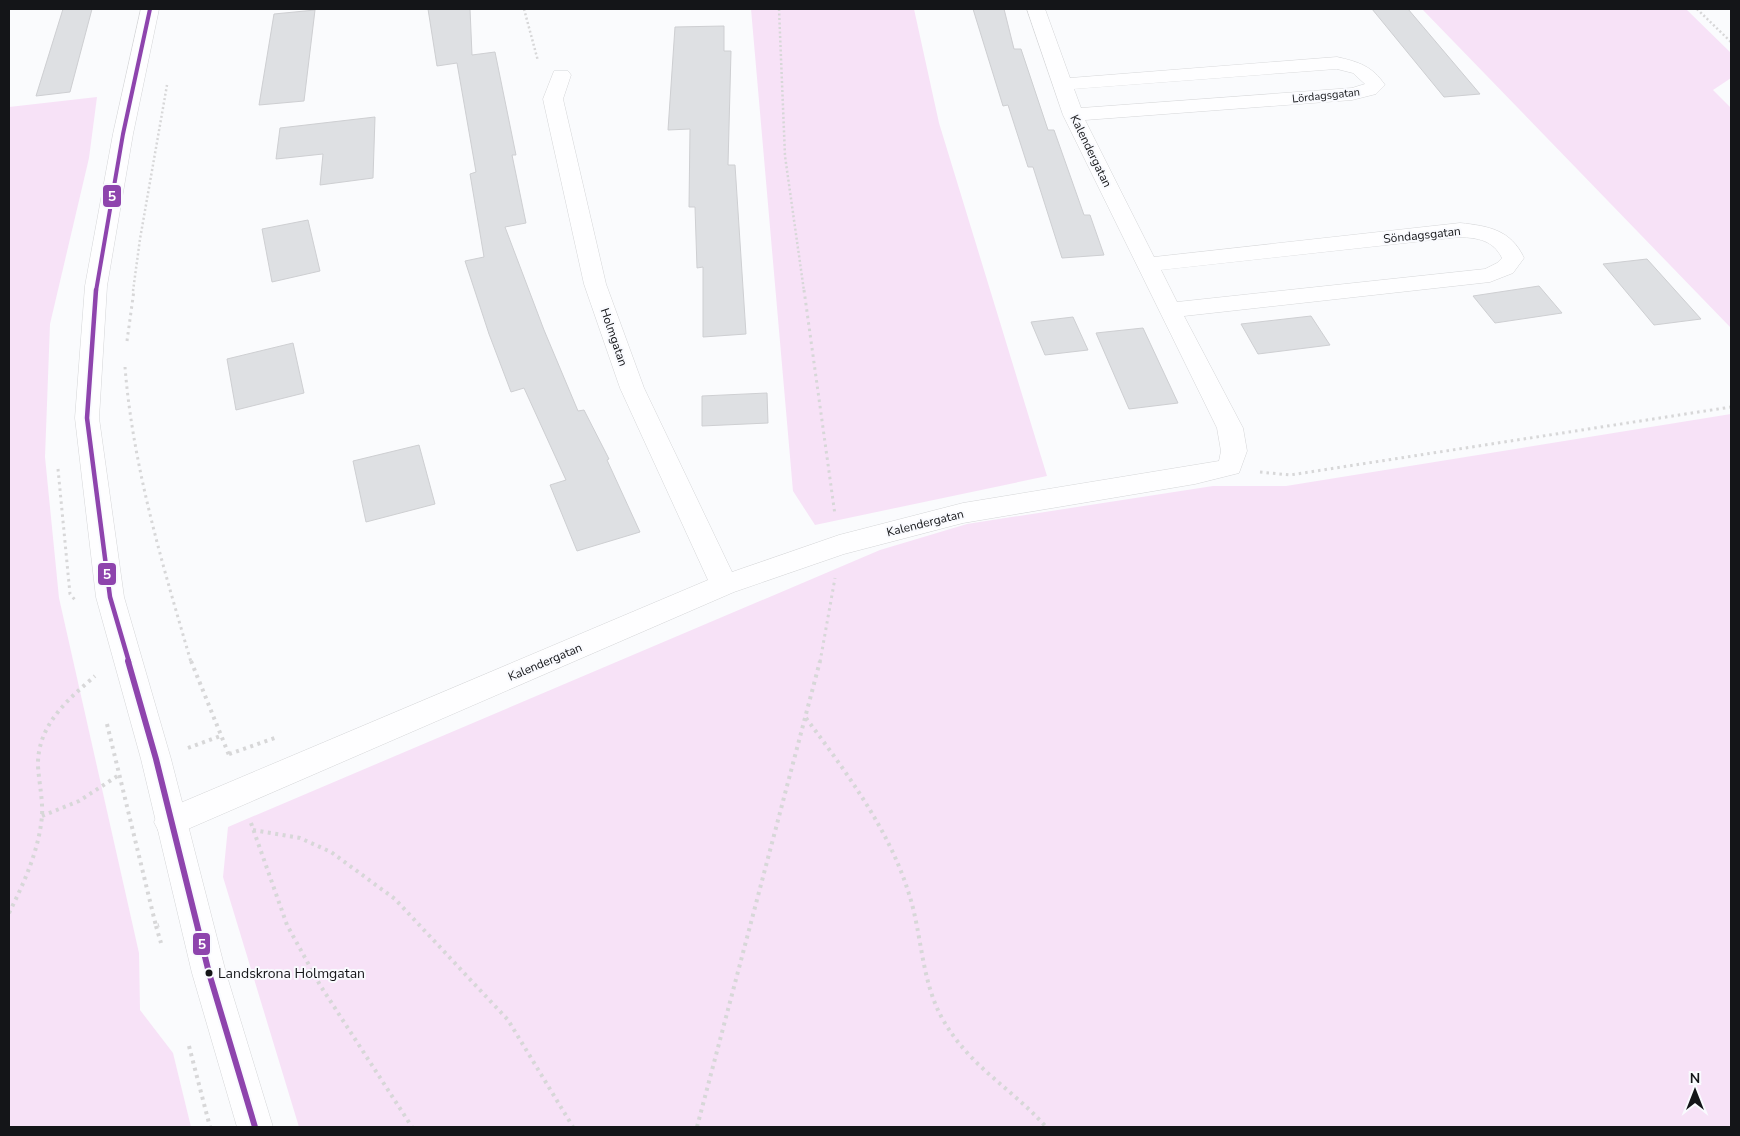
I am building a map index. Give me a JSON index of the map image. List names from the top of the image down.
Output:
{
  "streets": {
    "street": [
      "Lördagsgatan",
      "Kalendergatan",
      "Söndagsgatan",
      "Holmgatan"
    ]
  },
  "crossings": [
    ["Lördagsgatan", "Kalendergatan"],
    ["Kalendergatan", "Söndagsgatan"],
    ["Kalendergatan", "Holmgatan"]
  ],
  "places": ["Landskrona Holmgatan"],
  "lines": ["transit line 5"],
  "north": "top"
}
